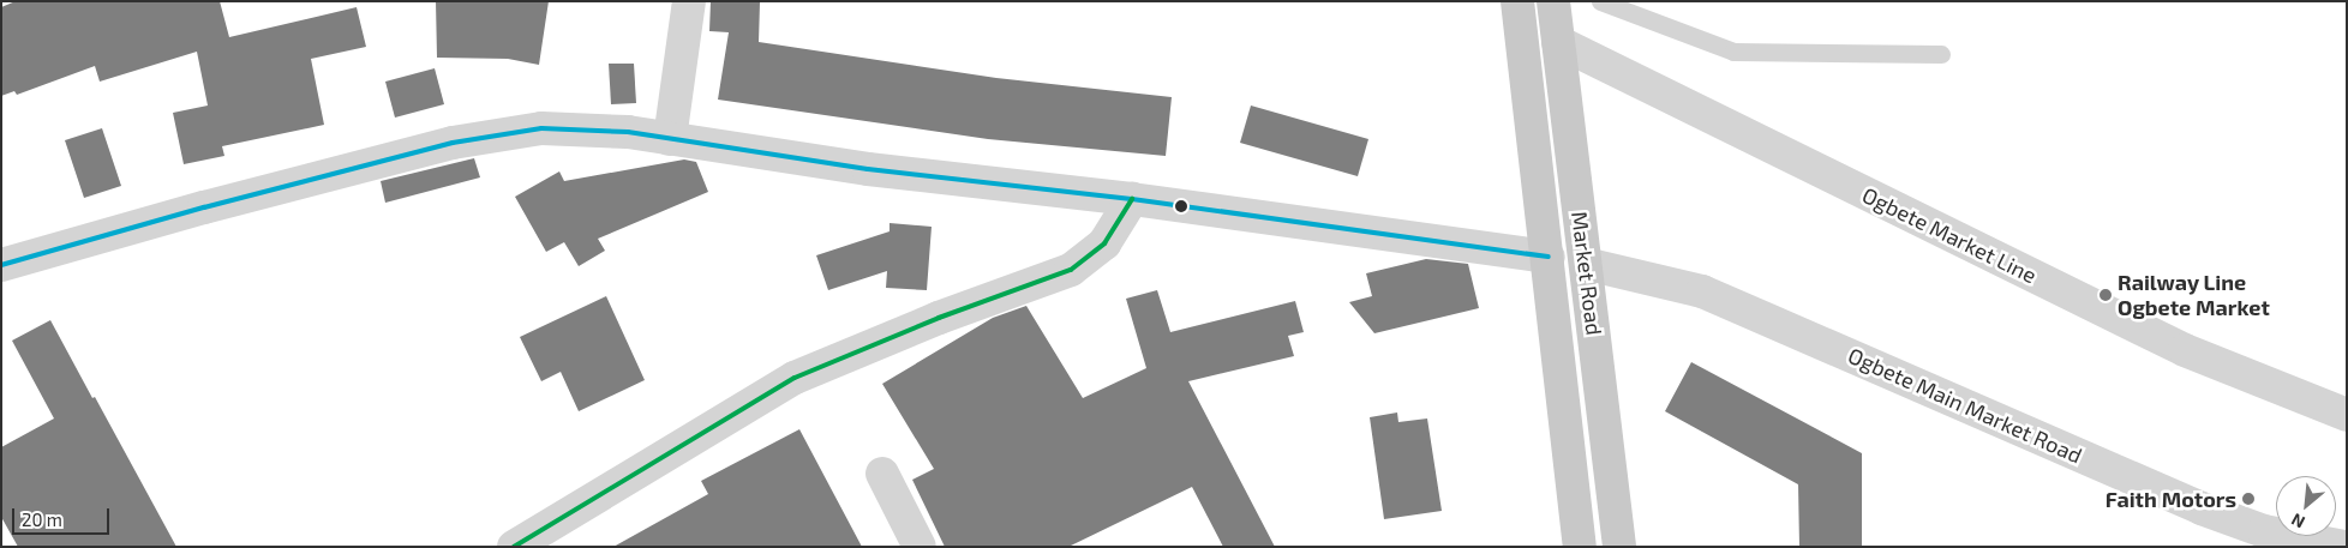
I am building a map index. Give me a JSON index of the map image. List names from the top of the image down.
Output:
{
  "streets": {
    "main road": ["Market Road"],
    "street": ["Ogbete Market Line", "Ogbete Main Market Road"]
  },
  "crossings": [
    ["Ogbete Market Line", "Market Road"],
    ["Market Road", "Ogbete Main Market Road"]
  ],
  "places": ["Railway Line Ogbete Market", "Faith Motors"],
  "scale_bar": "20 m",
  "north": "bottom left"
}
